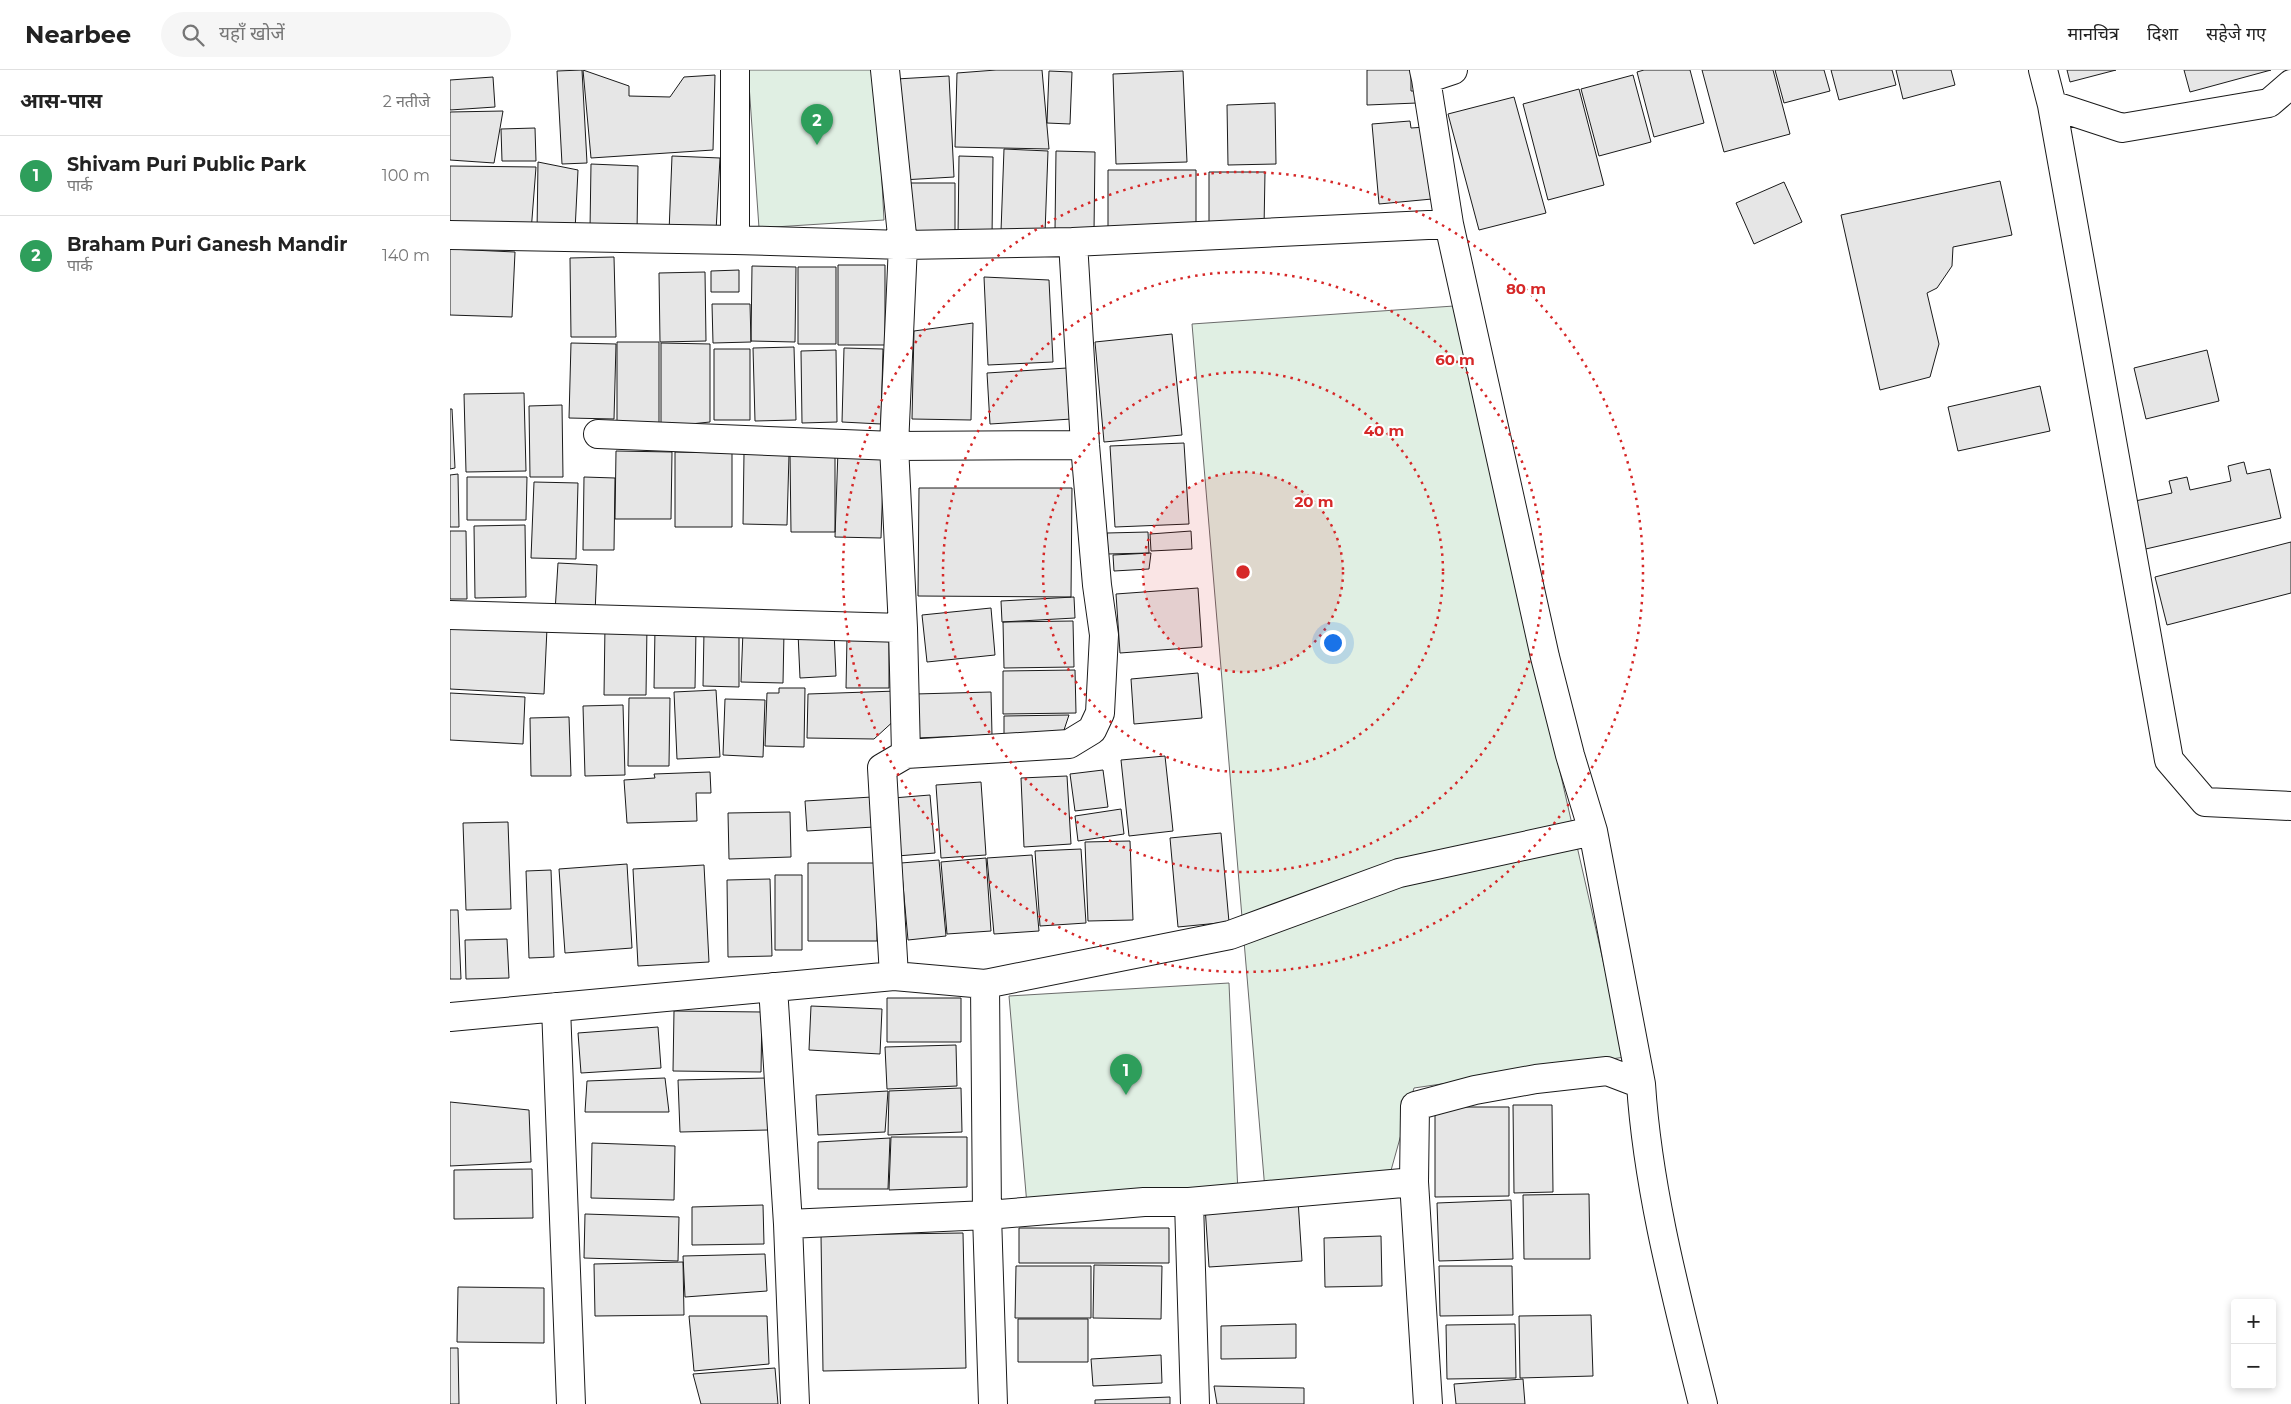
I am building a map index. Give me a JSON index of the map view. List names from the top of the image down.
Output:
{
  "page": {
    "header": "Nearbee",
    "search": "यहाँ खोजें",
    "nav": ["मानचित्र", "दिशा", "सहेजे गए"],
    "heading": ["आस-पास", "2 नतीजे"],
    "pins": ["2", "1"],
    "list": [
      {
        "mark": "1",
        "name": "Shivam Puri Public Park",
        "note": "पार्क",
        "value": "100 m"
      },
      {
        "mark": "2",
        "name": "Braham Puri Ganesh Mandir",
        "note": "पार्क",
        "value": "140 m"
      }
    ],
    "map_buttons": ["+", "−"]
  },
  "rings": [
    "80 m",
    "60 m",
    "40 m",
    "20 m"
  ]
}
